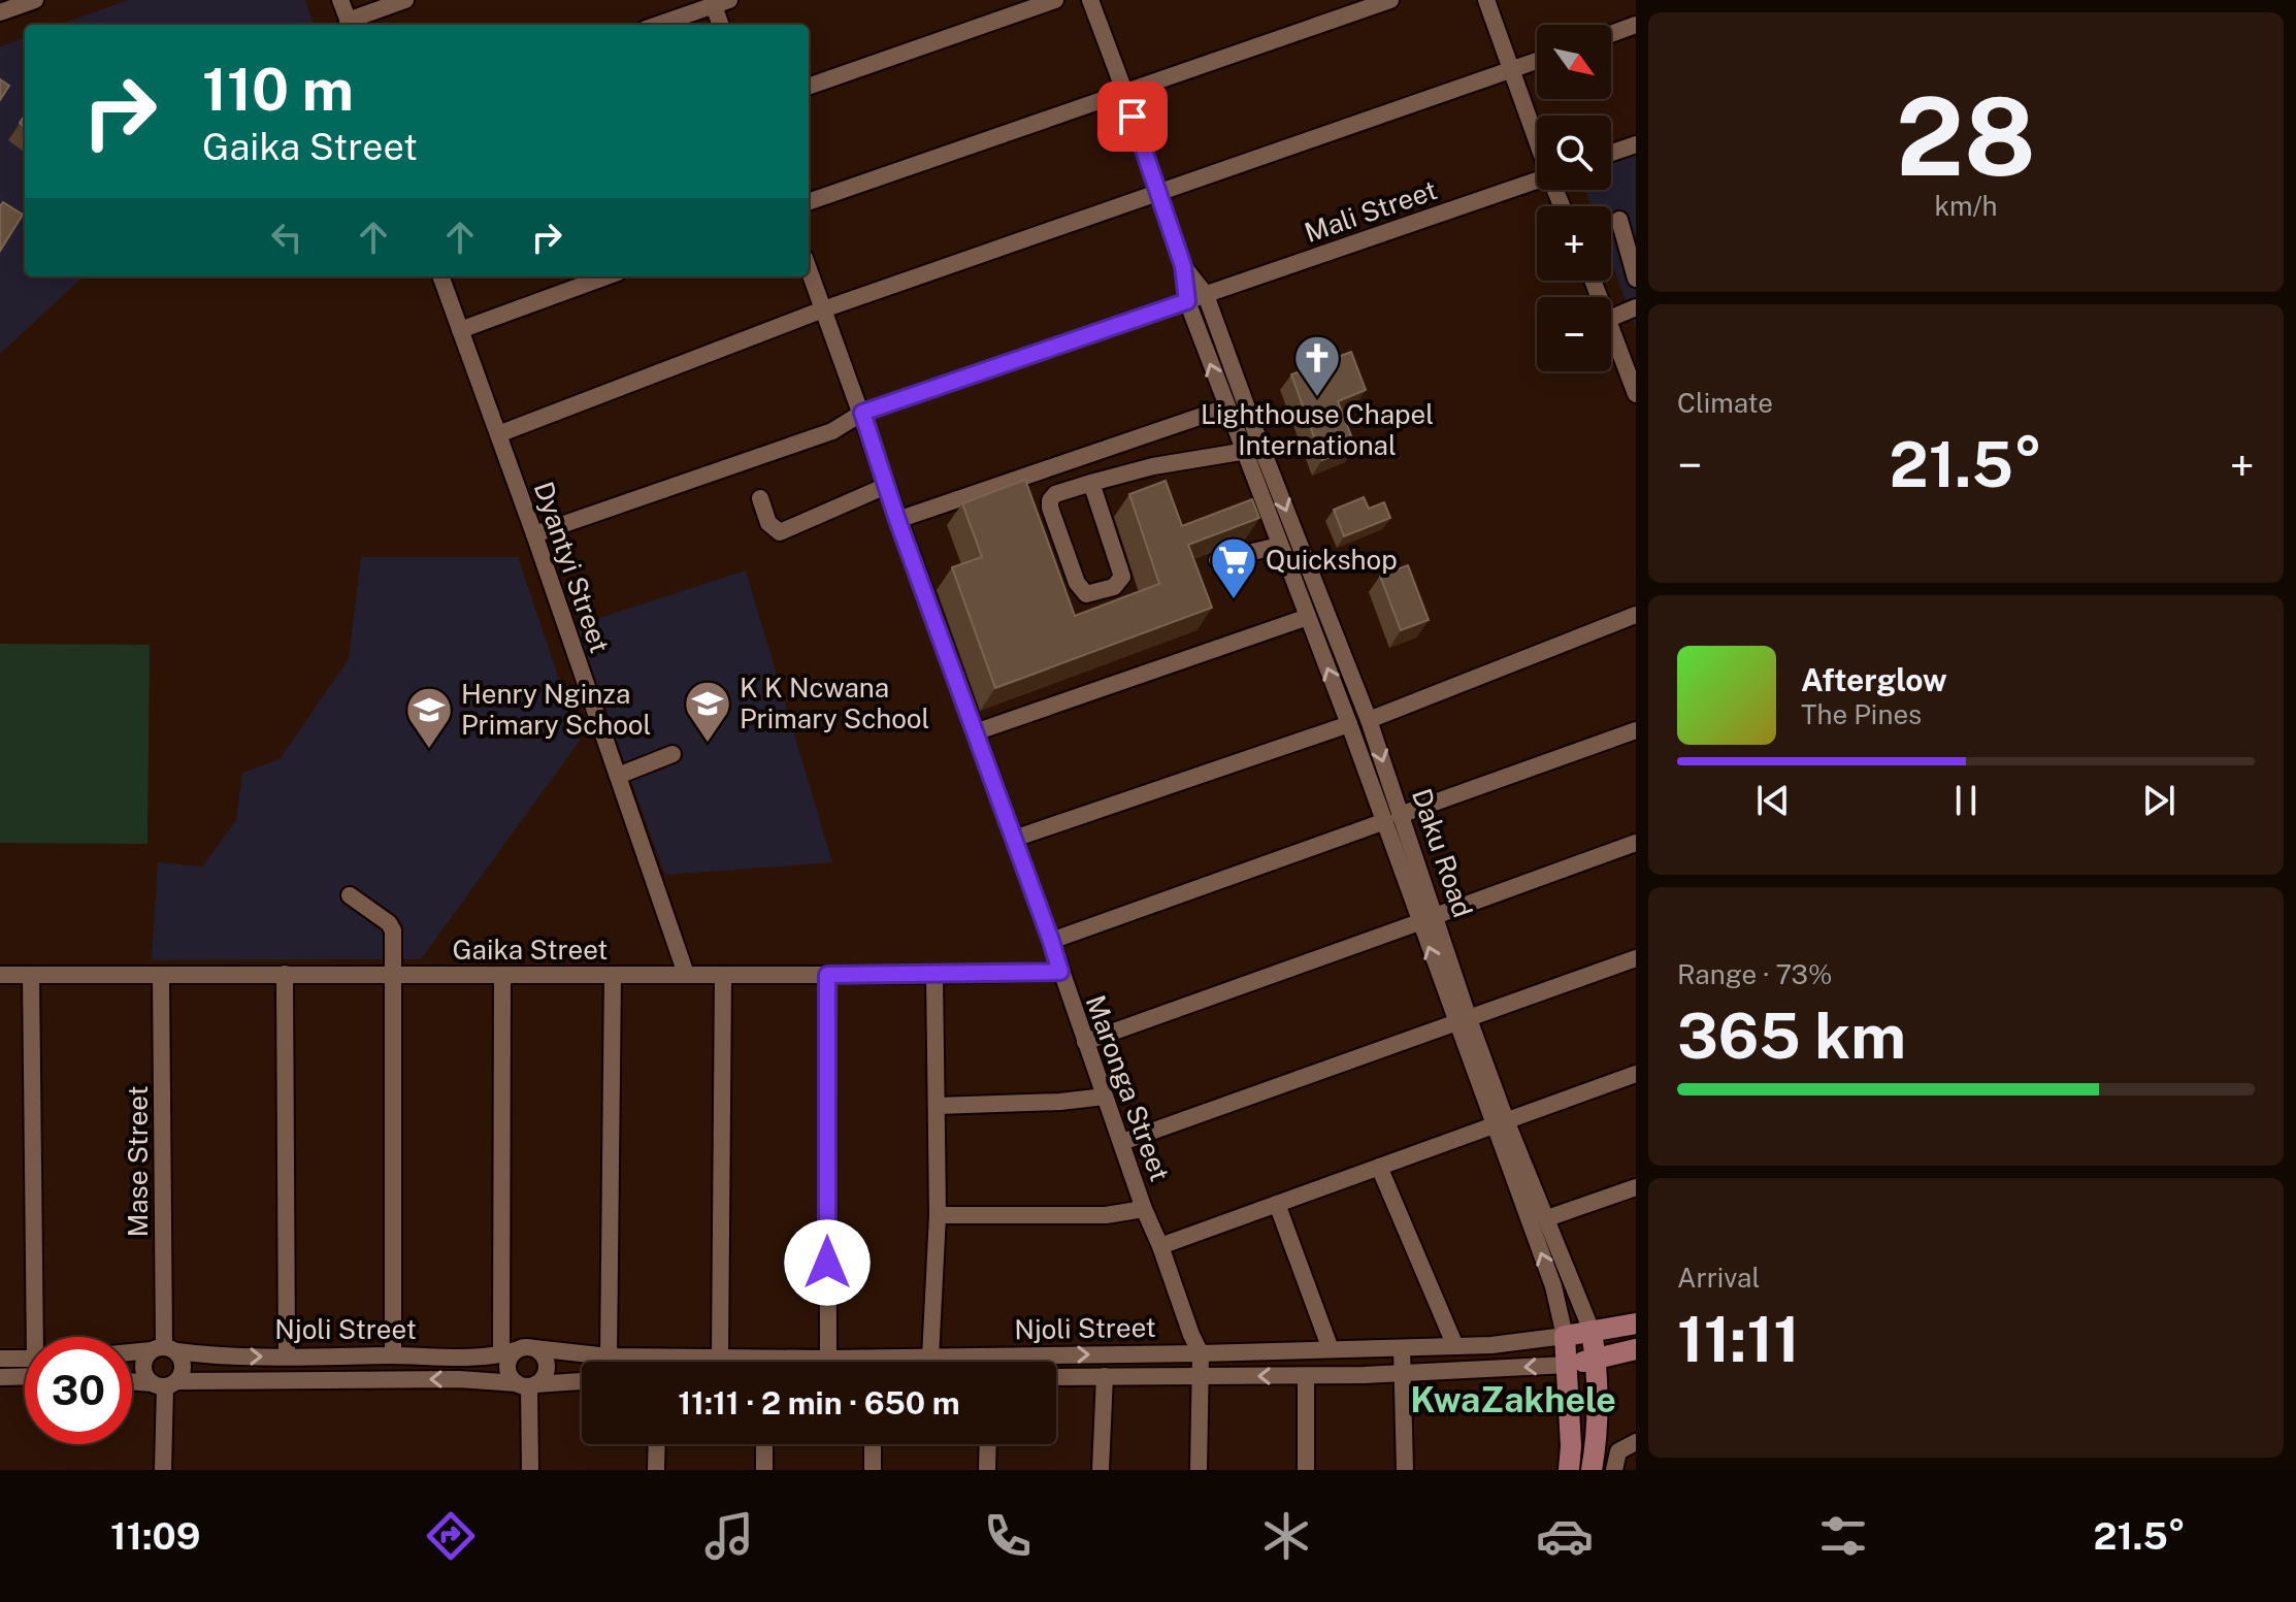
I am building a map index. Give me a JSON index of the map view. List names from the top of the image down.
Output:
{
  "streets": {
    "main road": ["Daku Road", "Njoli Street"],
    "street": [
      "Mali Street",
      "Dyantyi Street",
      "Gaika Street",
      "Maronga Street",
      "Mase Street"
    ]
  },
  "crossings": [
    ["Mali Street", "Dyantyi Street"],
    ["Mali Street", "Daku Road"],
    ["Mali Street", "Maronga Street"],
    ["Dyantyi Street", "Gaika Street"],
    ["Daku Road", "Njoli Street"],
    ["Gaika Street", "Maronga Street"],
    ["Gaika Street", "Mase Street"],
    ["Maronga Street", "Njoli Street"],
    ["Mase Street", "Njoli Street"]
  ],
  "districts": ["KwaZakhele"],
  "places": {
    "church": ["Lighthouse Chapel International"],
    "supermarket": ["Quickshop"],
    "school or university": ["K K Ncwana Primary School", "Henry Nginza Primary School"]
  },
  "north": "bottom right",
  "page": {
    "tile": [
      ["28", "km/h"],
      "Climate",
      ["Range · 73%", "365 km"],
      ["Arrival", "11:11"]
    ],
    "map_buttons": ["+", "−"],
    "turn": ["110 m", "Gaika Street"],
    "heat": ["−", "21.5°", "+"],
    "song": ["Afterglow", "The Pines"],
    "limit": "30",
    "trip": "11:11 · 2 min · 650 m",
    "tabs": ["11:09", "21.5°"]
  }
}
